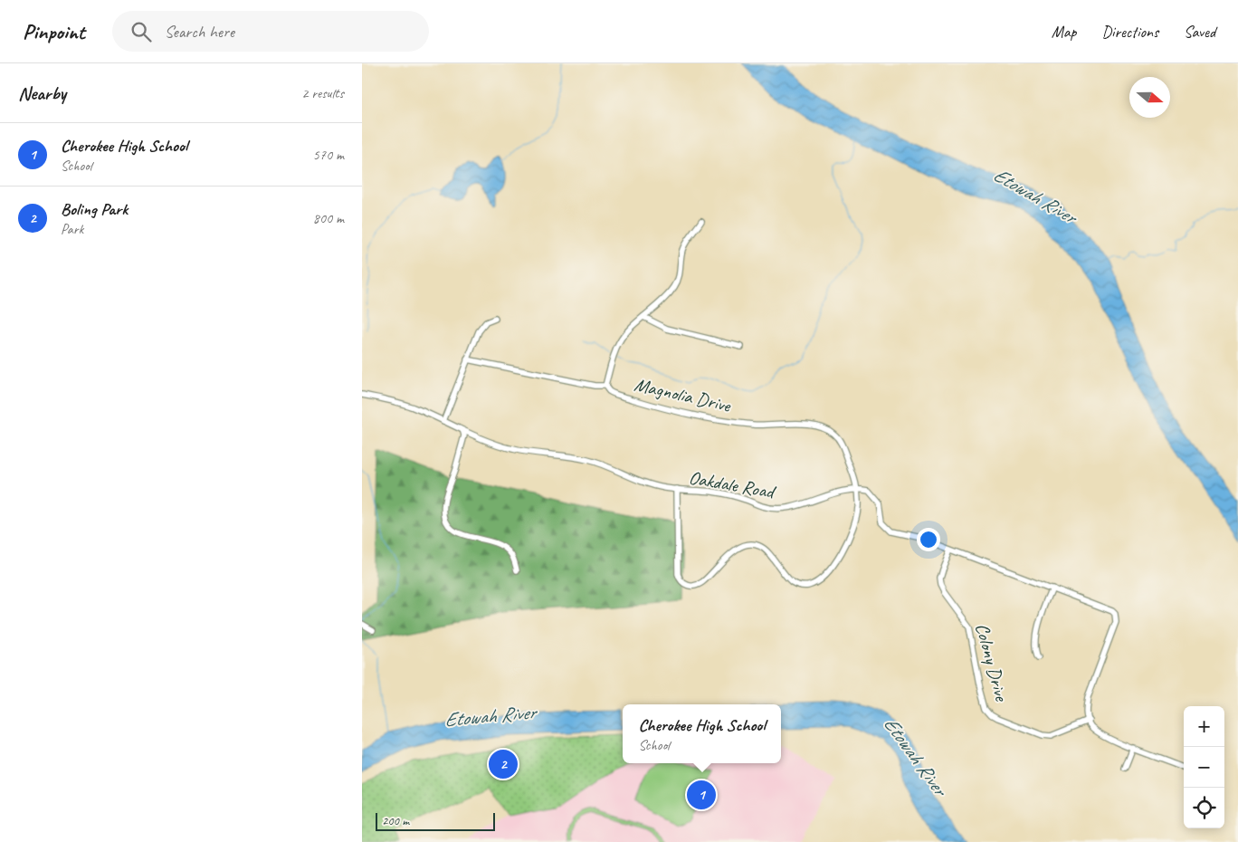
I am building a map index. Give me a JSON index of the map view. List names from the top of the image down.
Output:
{
  "streets": {
    "street": ["Magnolia Drive", "Oakdale Road", "Colony Drive"]
  },
  "crossings": [
    ["Magnolia Drive", "Oakdale Road"]
  ],
  "water": ["Etowah River"],
  "scale_bar": "200 m",
  "north": "right",
  "page": {
    "header": "Pinpoint",
    "search": "Search here",
    "nav": ["Map", "Directions", "Saved"],
    "heading": ["Nearby", "2 results"],
    "list": [
      {
        "mark": "1",
        "name": "Cherokee High School",
        "note": "School",
        "value": "570 m"
      },
      {
        "mark": "2",
        "name": "Boling Park",
        "note": "Park",
        "value": "800 m"
      }
    ],
    "popup": ["Cherokee High School", "School"],
    "map_buttons": ["+", "−"],
    "pins": ["2", "1"],
    "scale": "200 m"
  }
}
